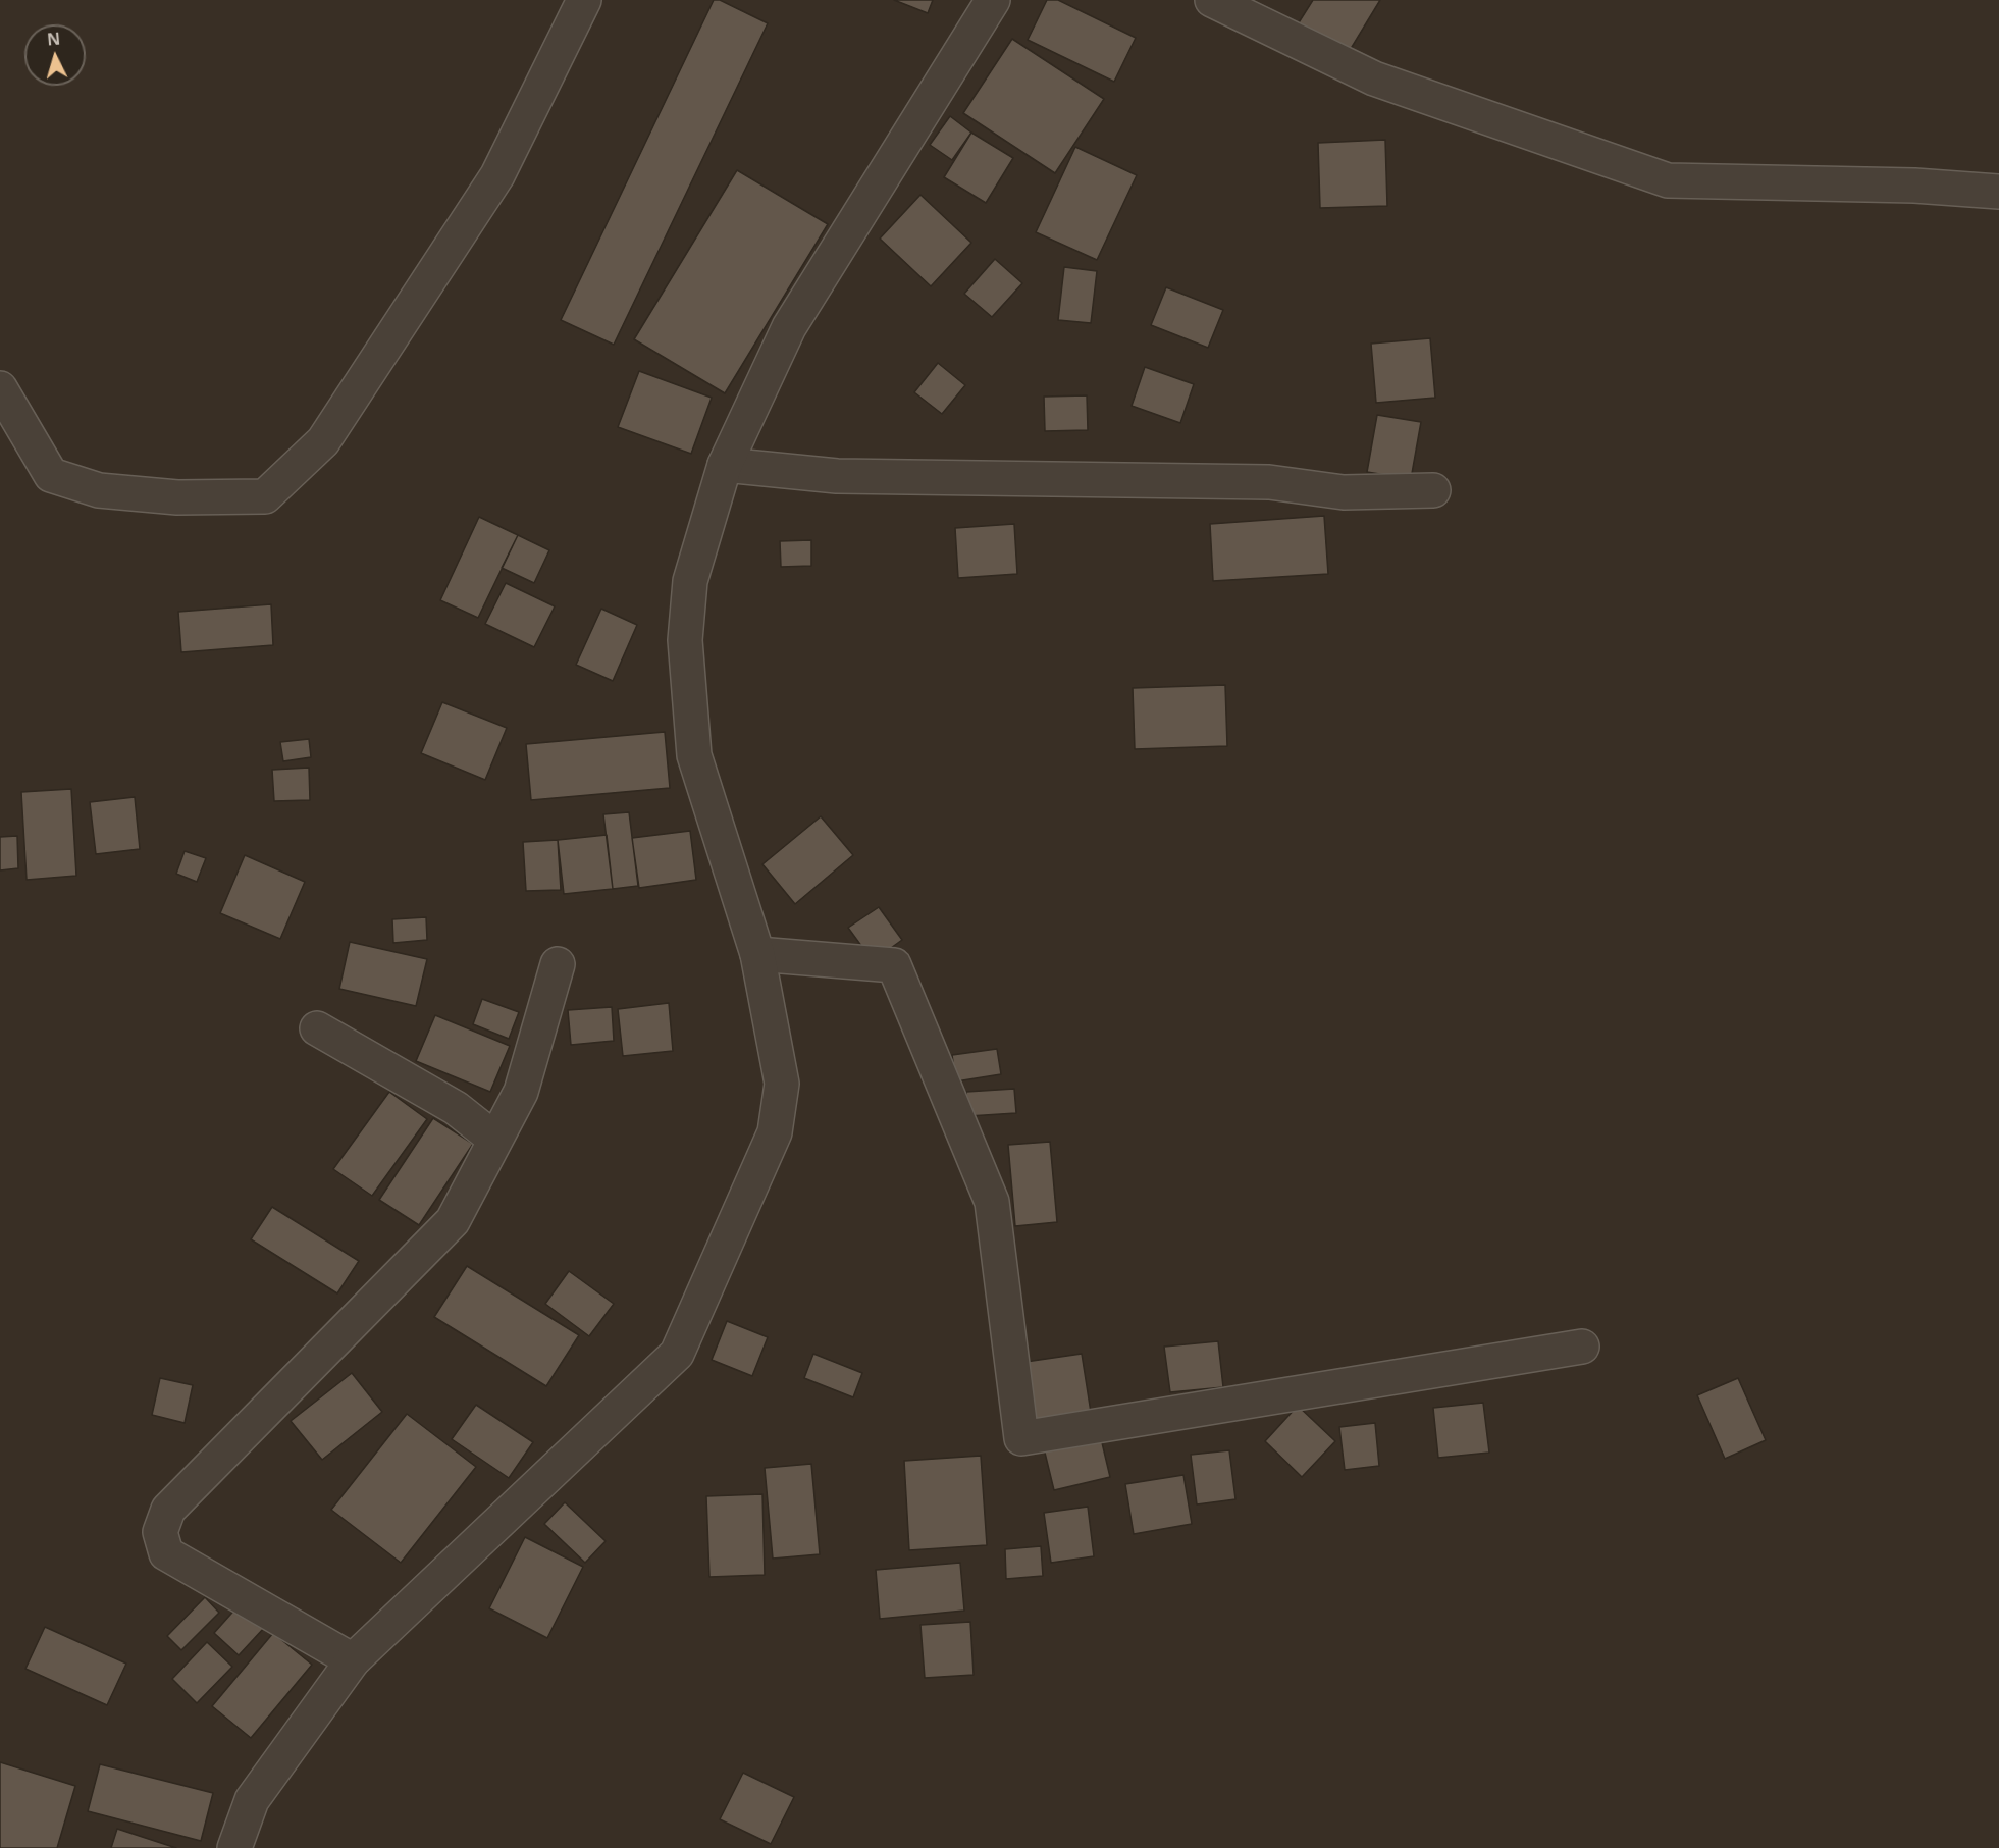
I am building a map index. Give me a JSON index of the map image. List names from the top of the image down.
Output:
{
  "north": "top"
}
